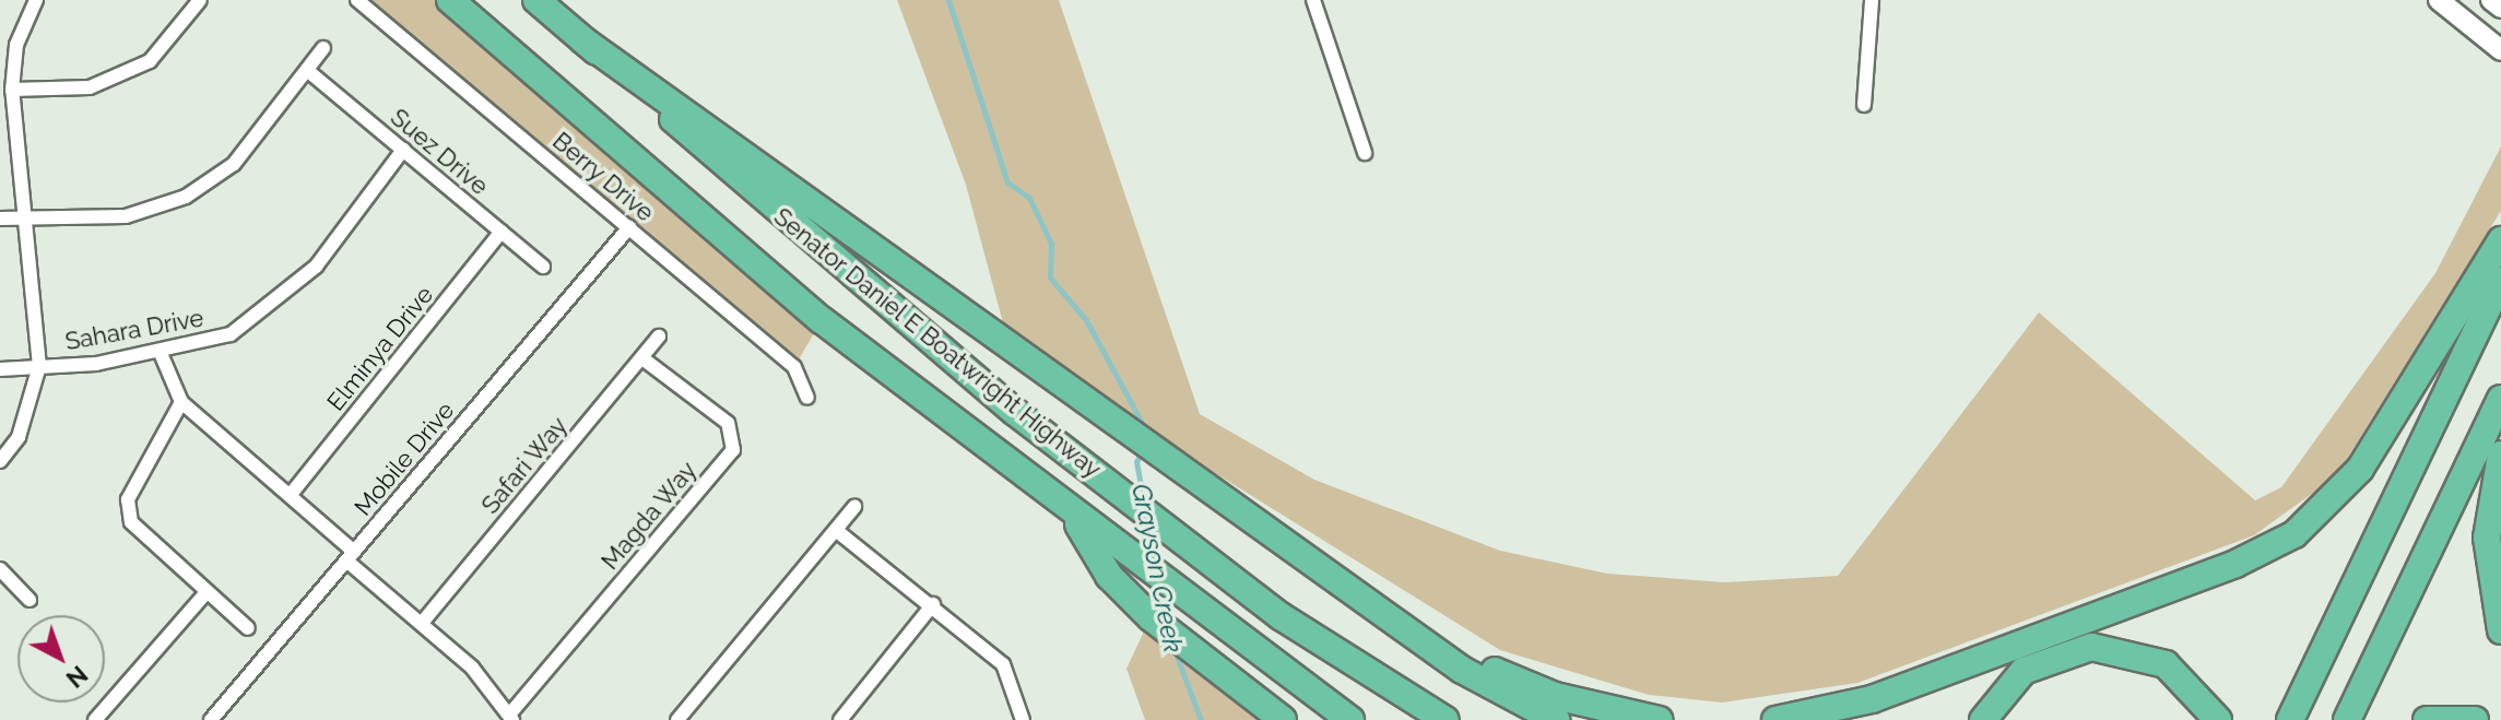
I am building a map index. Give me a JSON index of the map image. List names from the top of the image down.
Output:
{
  "streets": {
    "highway": ["Senator Daniel E Boatwright Highway"],
    "street": [
      "Suez Drive",
      "Berry Drive",
      "Sahara Drive",
      "Elminya Drive",
      "Mobile Drive",
      "Safari Way",
      "Magda Way"
    ]
  },
  "crossings": [
    ["Suez Drive", "Sahara Drive"],
    ["Suez Drive", "Elminya Drive"],
    ["Berry Drive", "Mobile Drive"],
    ["Safari Way", "Magda Way"]
  ],
  "water": ["Grayson Creek"],
  "north": "bottom right"
}
